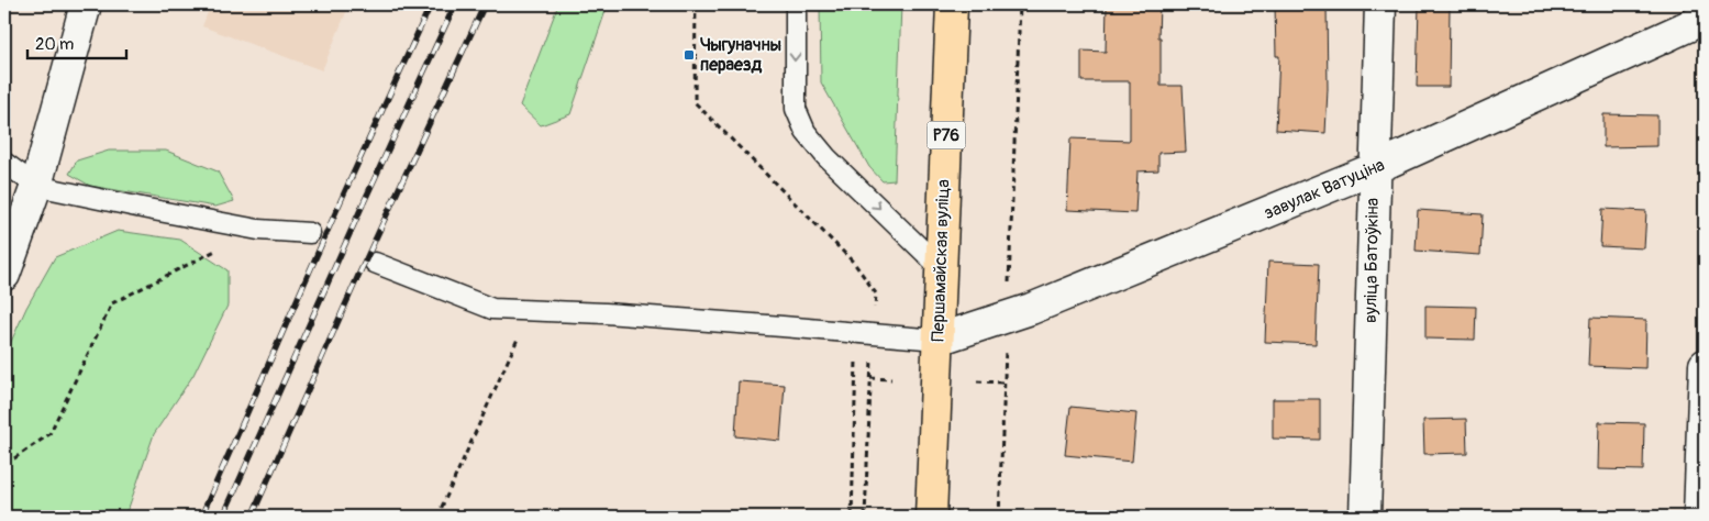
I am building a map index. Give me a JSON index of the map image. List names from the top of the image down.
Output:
{
  "streets": {
    "main road": ["Р76", "Першамайская вуліца"],
    "street": ["завулак Ватуціна", "вуліца Батоўкіна"]
  },
  "crossings": [
    ["завулак Ватуціна", "Першамайская вуліца"],
    ["завулак Ватуціна", "вуліца Батоўкіна"]
  ],
  "places": {
    "transit": ["Чыгуначны пераезд"]
  },
  "scale_bar": "20 m"
}
